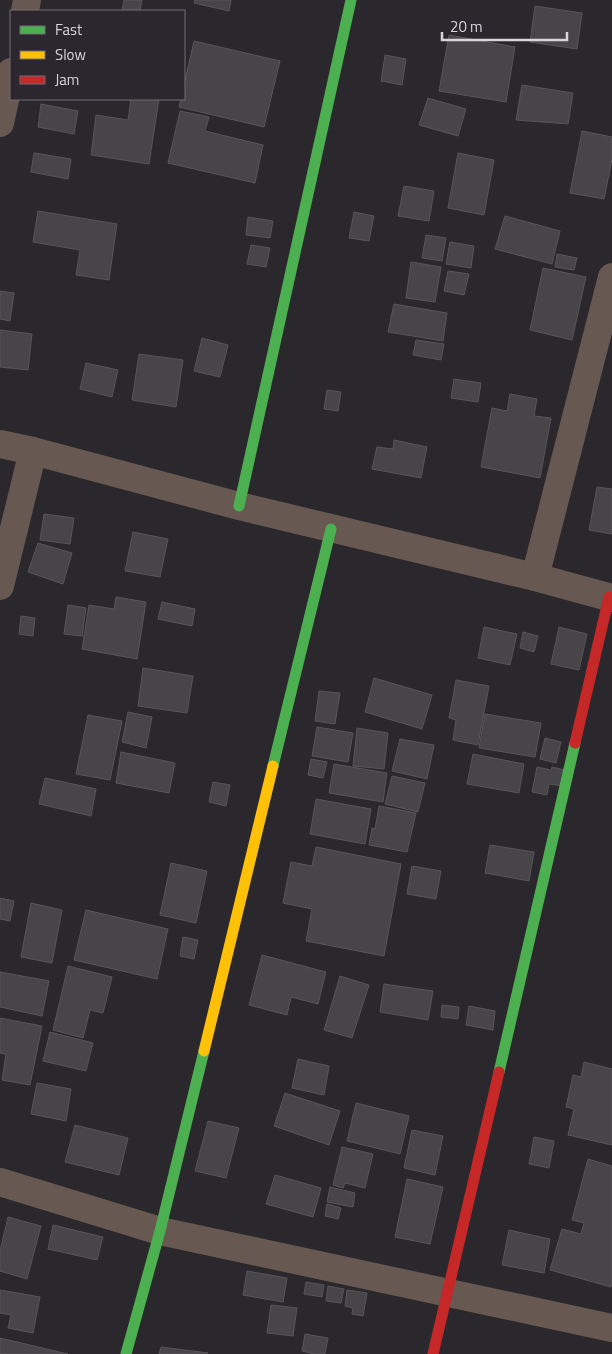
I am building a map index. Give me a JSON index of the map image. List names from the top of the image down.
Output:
{
  "legend": ["Fast", "Slow", "Jam"],
  "scale_bar": "20 m"
}
